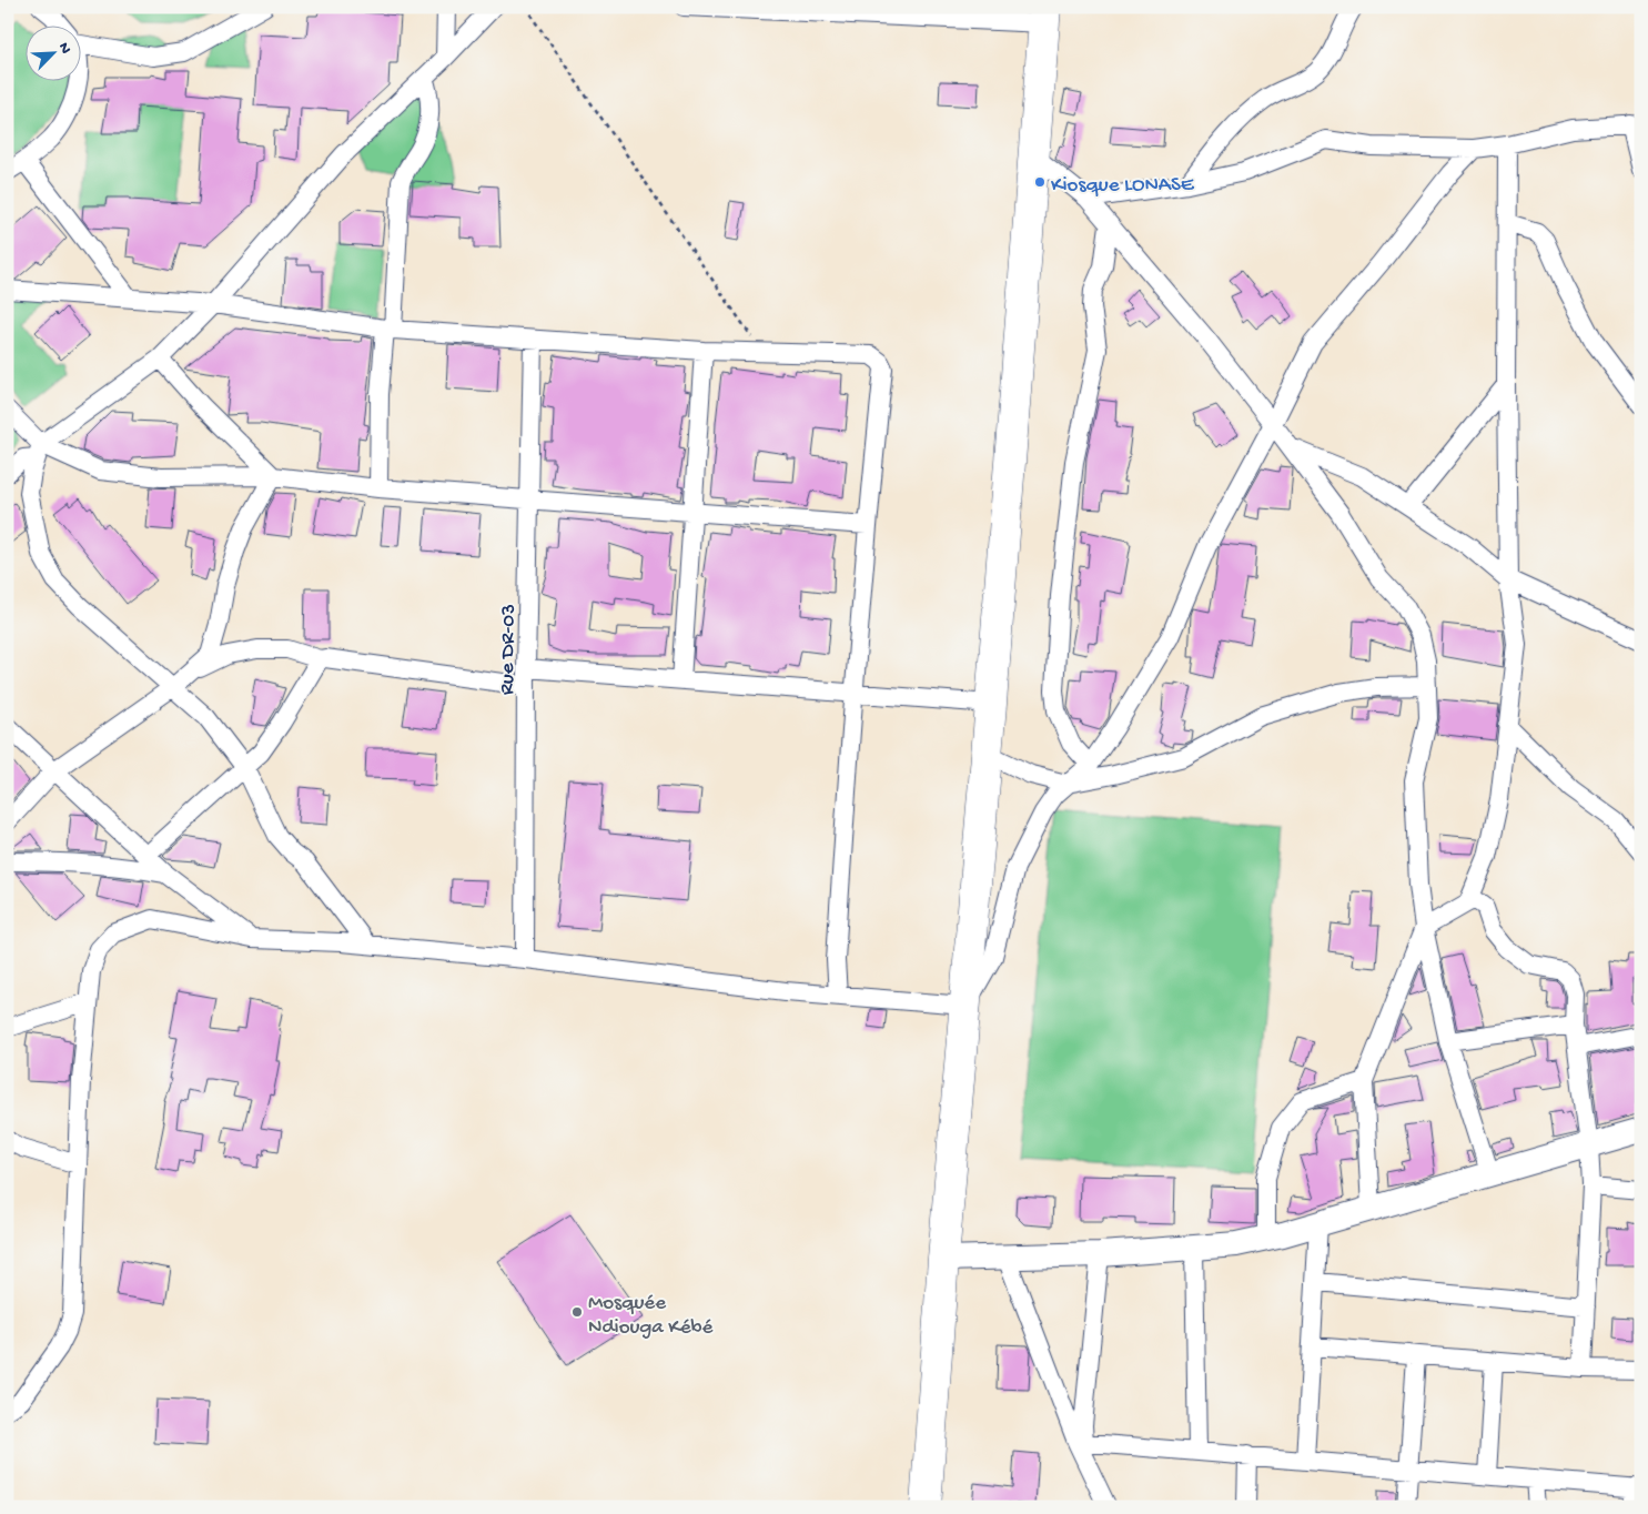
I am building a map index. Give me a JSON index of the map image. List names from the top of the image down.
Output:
{
  "streets": {
    "street": ["Rue DR-03"]
  },
  "places": ["Kiosque LONASE", "Mosquée Ndiouga Kébé"],
  "north": "top right"
}
